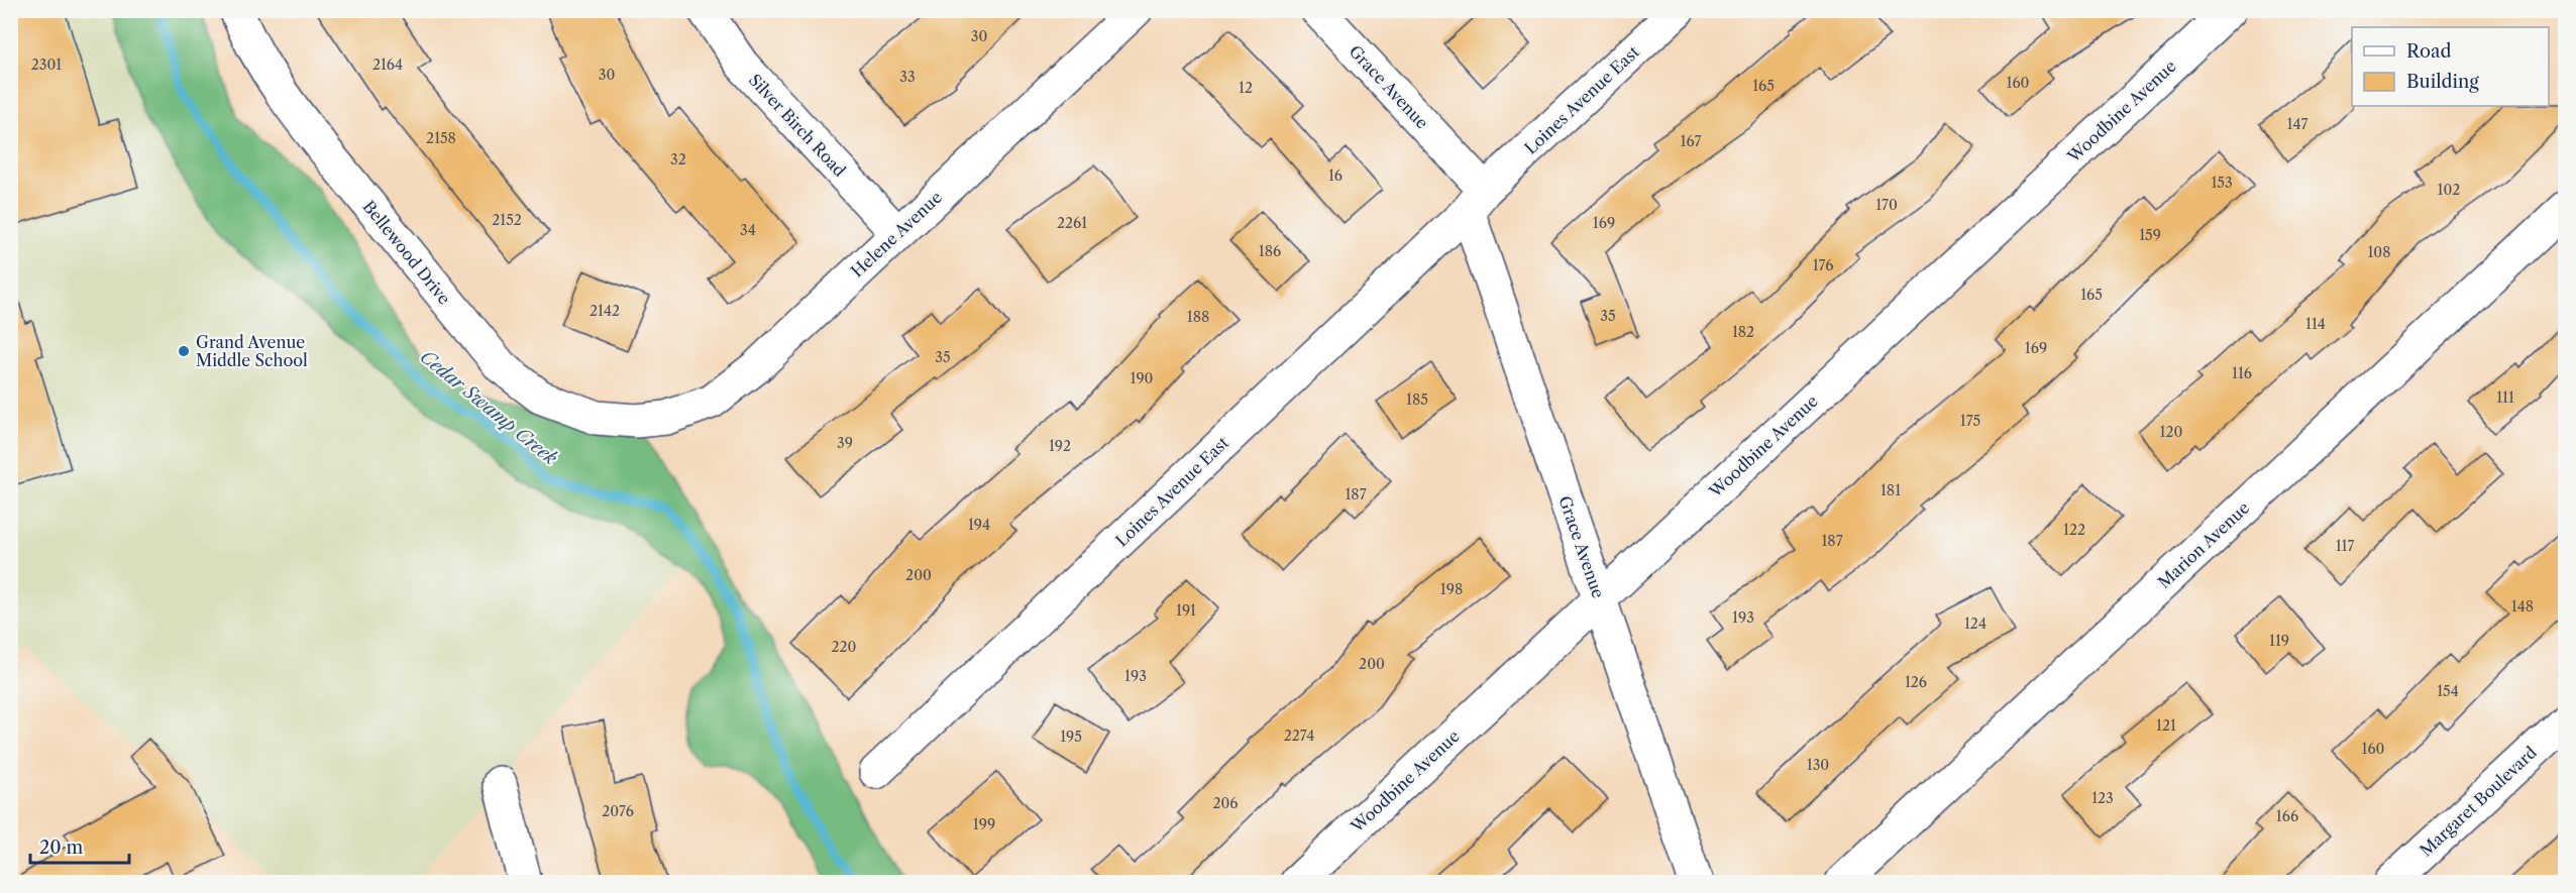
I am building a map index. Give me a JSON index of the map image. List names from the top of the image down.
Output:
{
  "streets": {
    "street": [
      "Grace Avenue",
      "Loines Avenue East",
      "Woodbine Avenue",
      "Silver Birch Road",
      "Helene Avenue",
      "Bellewood Drive",
      "Marion Avenue",
      "Margaret Boulevard"
    ]
  },
  "crossings": [
    ["Grace Avenue", "Loines Avenue East"],
    ["Grace Avenue", "Woodbine Avenue"],
    ["Silver Birch Road", "Helene Avenue"],
    ["Helene Avenue", "Bellewood Drive"]
  ],
  "water": ["Cedar Swamp Creek"],
  "places": ["Grand Avenue Middle School"],
  "house_numbers": [
    "30",
    "2301",
    "2164",
    "30",
    "33",
    "160",
    "165",
    "12",
    "147",
    "2158",
    "167",
    "32",
    "16",
    "153",
    "102",
    "170",
    "2152",
    "2261",
    "169",
    "34",
    "159",
    "186",
    "108",
    "176",
    "165",
    "2142",
    "35",
    "188",
    "114",
    "182",
    "169",
    "35",
    "116",
    "190",
    "111",
    "185",
    "175",
    "120",
    "39",
    "192",
    "181",
    "187",
    "194",
    "122",
    "187",
    "117",
    "200",
    "198",
    "148",
    "191",
    "193",
    "124",
    "119",
    "220",
    "200",
    "193",
    "126",
    "154",
    "121",
    "2274",
    "195",
    "160",
    "130",
    "123",
    "206",
    "2076",
    "166",
    "199"
  ],
  "legend": ["Road", "Building"],
  "scale_bar": "20 m"
}
